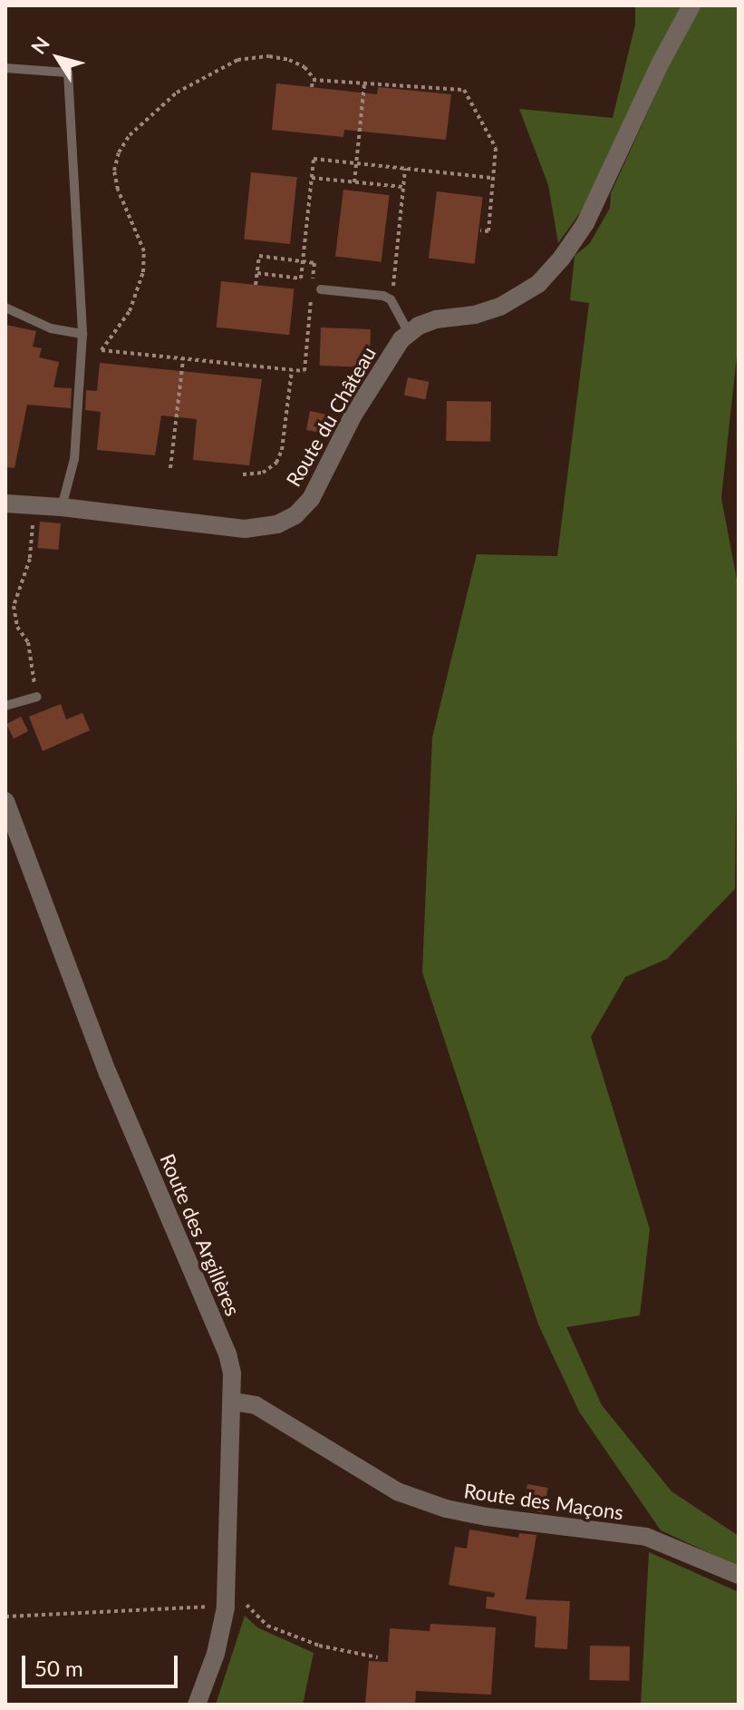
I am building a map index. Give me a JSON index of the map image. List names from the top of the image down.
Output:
{
  "streets": {
    "street": ["Route du Château", "Route des Argillères", "Route des Maçons"]
  },
  "crossings": [
    ["Route des Argillères", "Route des Maçons"]
  ],
  "scale_bar": "50 m",
  "north": "top left"
}
